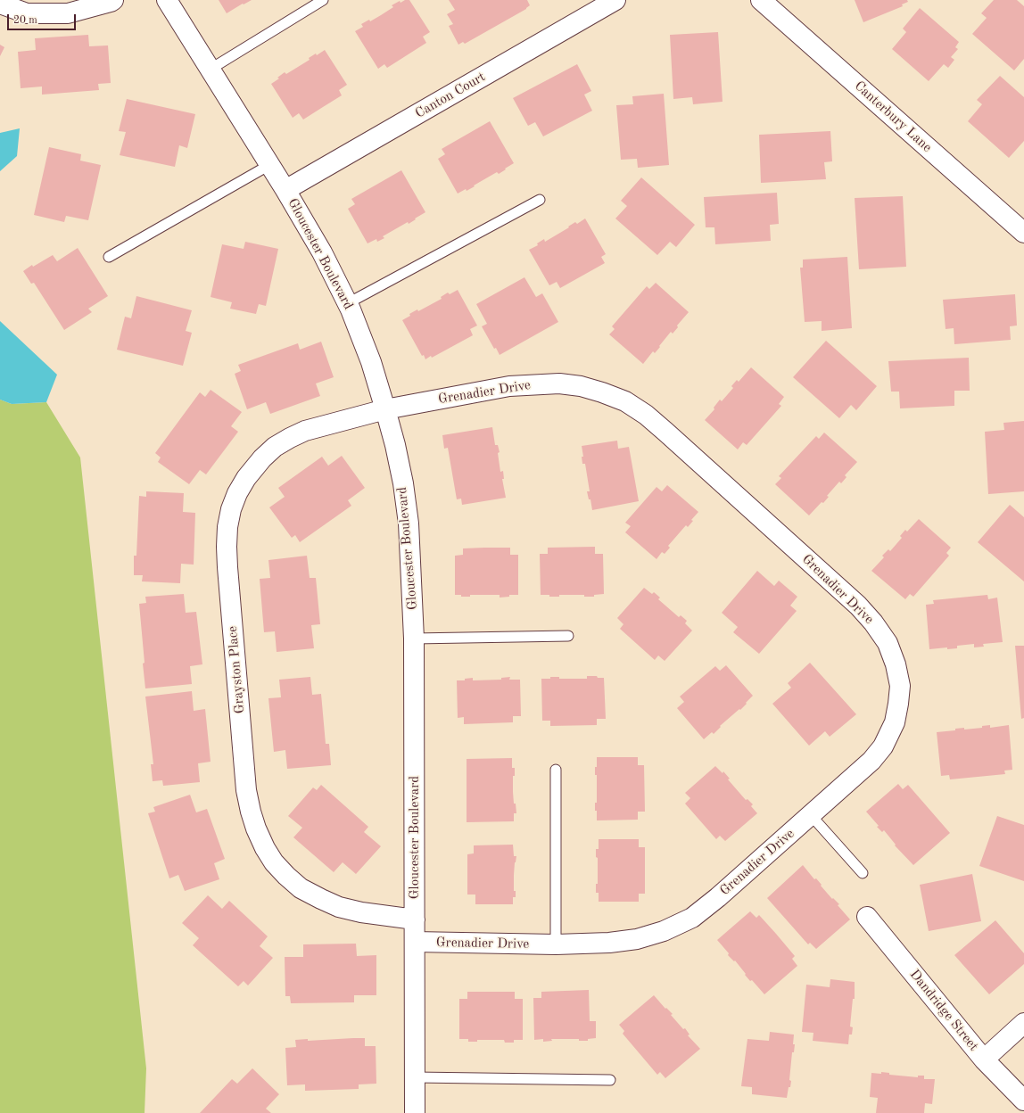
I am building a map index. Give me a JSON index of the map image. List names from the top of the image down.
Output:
{
  "streets": {
    "street": [
      "Canton Court",
      "Canterbury Lane",
      "Gloucester Boulevard",
      "Grenadier Drive",
      "Grayston Place",
      "Dandridge Street"
    ]
  },
  "crossings": [
    ["Canton Court", "Gloucester Boulevard"],
    ["Gloucester Boulevard", "Grenadier Drive"],
    ["Gloucester Boulevard", "Grayston Place"],
    ["Grenadier Drive", "Grayston Place"]
  ],
  "scale_bar": "20 m"
}
